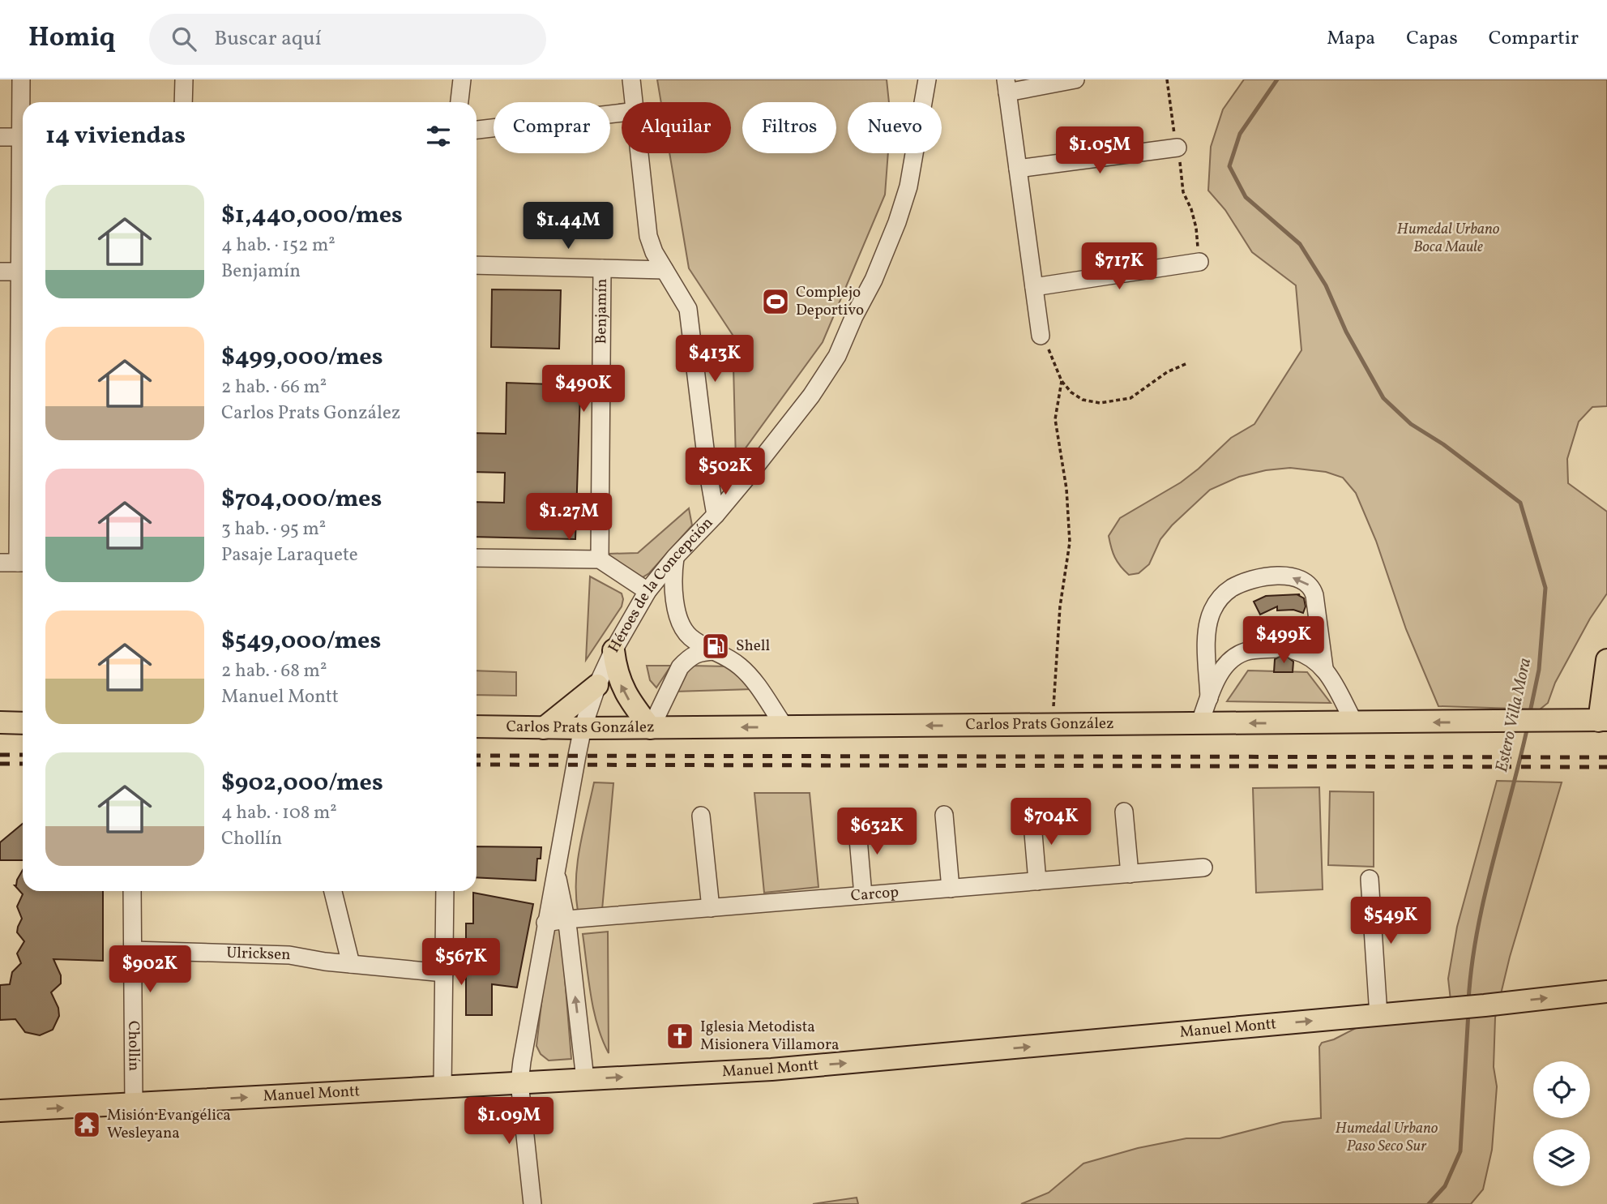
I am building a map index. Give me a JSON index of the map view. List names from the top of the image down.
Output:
{
  "streets": {
    "main road": ["Carlos Prats González", "Manuel Montt"],
    "street": [
      "Benjamín",
      "Héroes de la Concepción",
      "Carcop",
      "Ulricksen",
      "Chollín"
    ]
  },
  "crossings": [
    ["Héroes de la Concepción", "Carlos Prats González"],
    ["Héroes de la Concepción", "Carcop"],
    ["Héroes de la Concepción", "Manuel Montt"],
    ["Ulricksen", "Chollín"],
    ["Manuel Montt", "Chollín"]
  ],
  "one_way": ["Carlos Prats González", "Manuel Montt"],
  "water": ["Estero Villa Mora"],
  "parks": ["Humedal Urbano Boca Maule", "Humedal Urbano Paso Seco Sur"],
  "places": {
    "sports": ["Complejo Deportivo"],
    "fuel station": ["Shell"],
    "church": ["Iglesia Metodista Misionera Villamora"],
    "temple": ["Misión Evangélica Wesleyana"]
  },
  "page": {
    "header": "Homiq",
    "search": "Buscar aquí",
    "nav": ["Mapa", "Capas", "Compartir"],
    "chip": [
      "Comprar",
      "Alquilar",
      "Filtros",
      "Nuevo"
    ],
    "heading": "14 viviendas",
    "price": [
      "$1.05M",
      "$1.44M",
      "$717K",
      "$413K",
      "$490K",
      "$502K",
      "$1.27M",
      "$499K",
      "$704K",
      "$632K",
      "$549K",
      "$567K",
      "$902K",
      "$1.09M"
    ],
    "list": [
      {
        "name": "$1,440,000/mes",
        "note": "4 hab. · 152 m² · Benjamín"
      },
      {
        "name": "$499,000/mes",
        "note": "2 hab. · 66 m² · Carlos Prats González"
      },
      {
        "name": "$704,000/mes",
        "note": "3 hab. · 95 m² · Pasaje Laraquete"
      },
      {
        "name": "$549,000/mes",
        "note": "2 hab. · 68 m² · Manuel Montt"
      },
      {
        "name": "$902,000/mes",
        "note": "4 hab. · 108 m² · Chollín"
      }
    ]
  }
}
